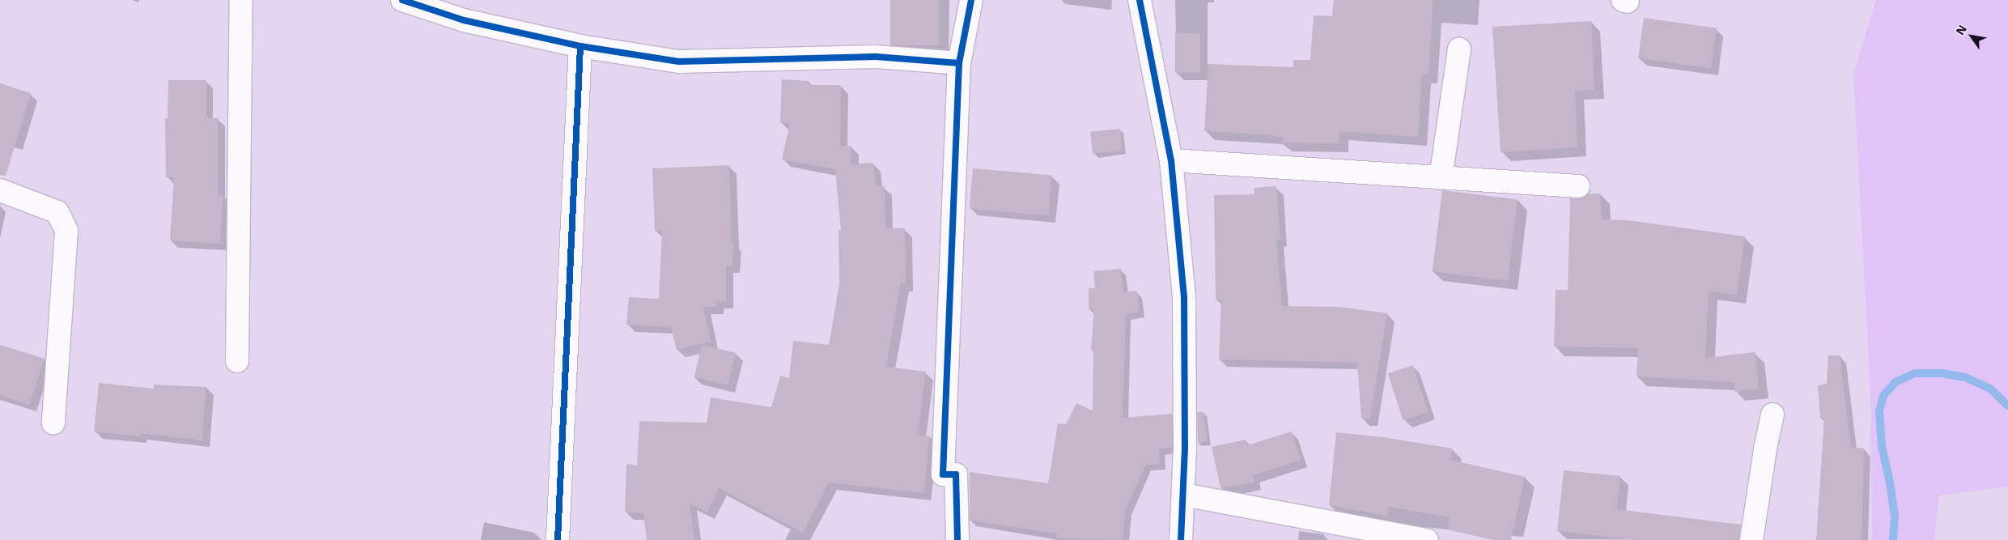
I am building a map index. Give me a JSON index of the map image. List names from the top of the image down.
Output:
{
  "north": "top left"
}
